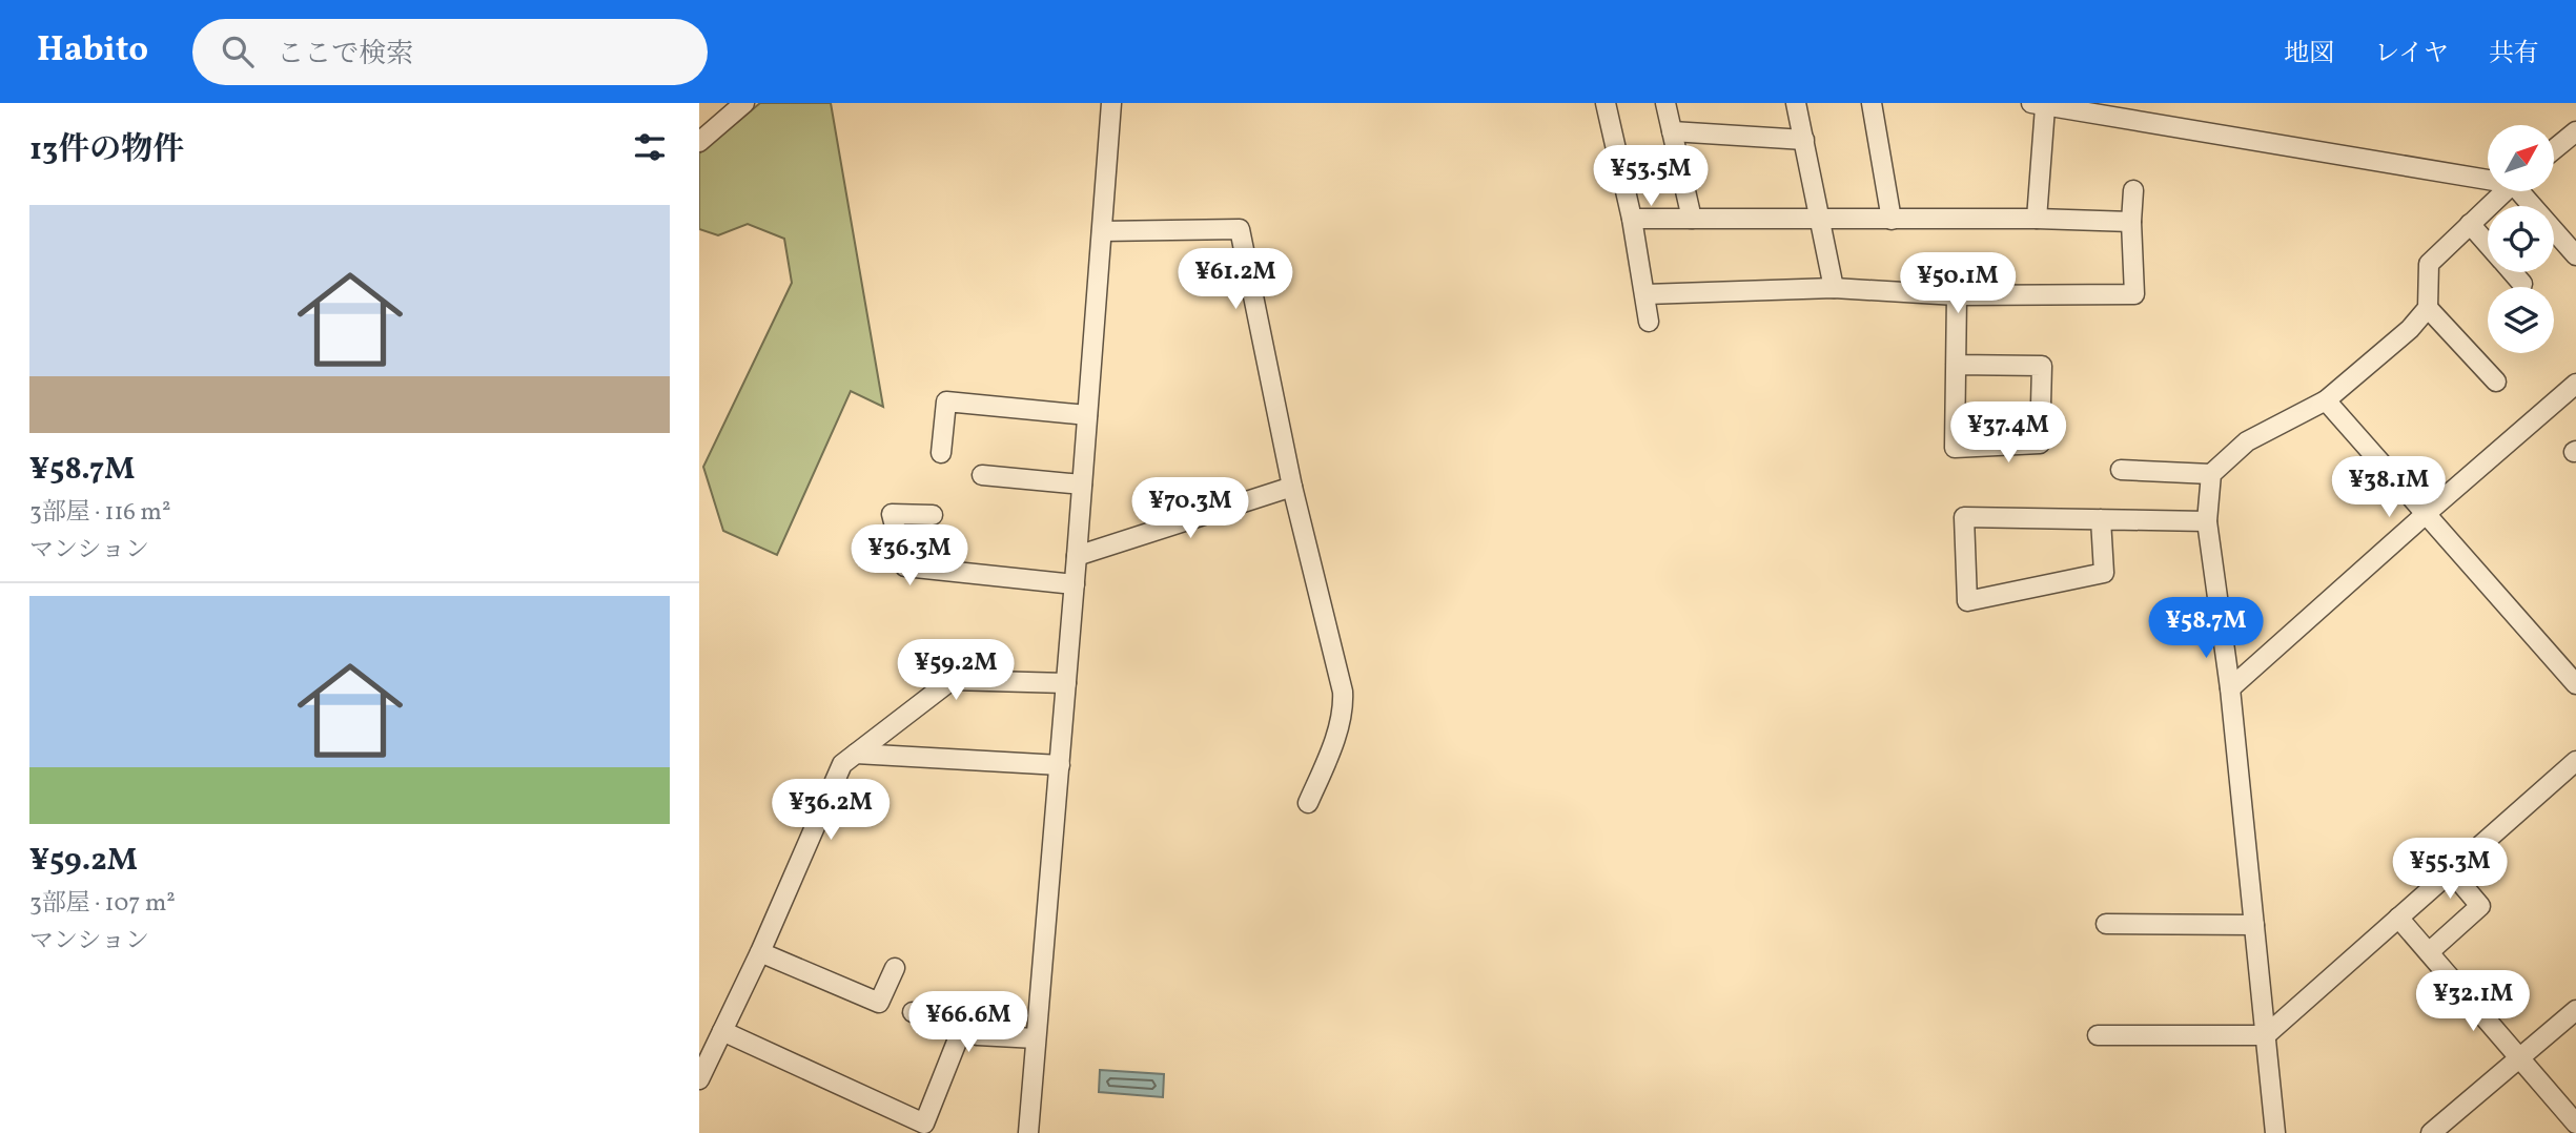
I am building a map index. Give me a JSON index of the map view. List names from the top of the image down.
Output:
{
  "north": "top right",
  "page": {
    "header": "Habito",
    "search": "ここで検索",
    "nav": ["地図", "レイヤ", "共有"],
    "heading": "13件の物件",
    "price": [
      "¥53.5M",
      "¥61.2M",
      "¥50.1M",
      "¥37.4M",
      "¥38.1M",
      "¥70.3M",
      "¥36.3M",
      "¥58.7M",
      "¥59.2M",
      "¥36.2M",
      "¥55.3M",
      "¥32.1M",
      "¥66.6M"
    ],
    "list": [
      {
        "name": "¥58.7M",
        "note": "3部屋 · 116 m² · マンション"
      },
      {
        "name": "¥59.2M",
        "note": "3部屋 · 107 m² · マンション"
      }
    ]
  }
}
